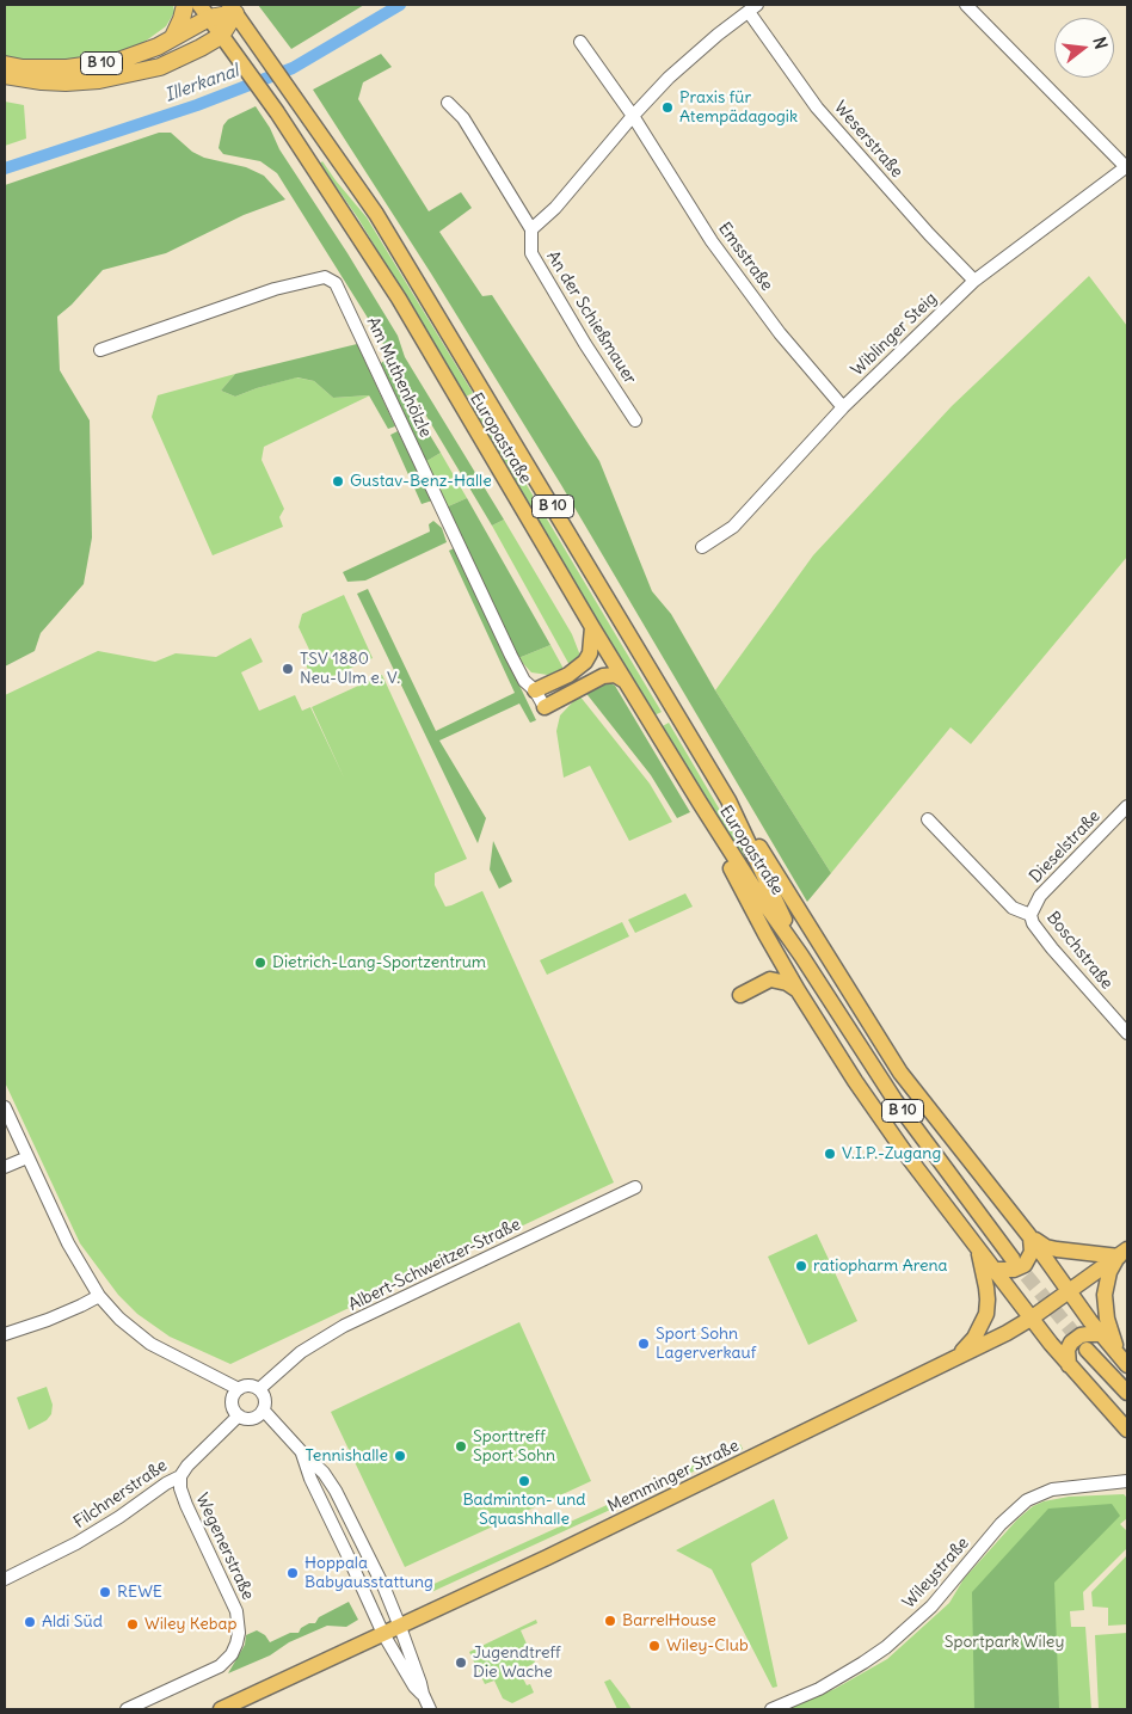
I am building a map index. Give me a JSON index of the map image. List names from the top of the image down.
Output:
{
  "streets": {
    "highway": ["B 10"],
    "main road": ["Europastraße", "Memminger Straße"],
    "street": [
      "Weserstraße",
      "Emsstraße",
      "An der Schießmauer",
      "Wiblinger Steig",
      "Am Muthenhölzle",
      "Dieselstraße",
      "Boschstraße",
      "Albert-Schweitzer-Straße",
      "Filchnerstraße",
      "Wegenerstraße",
      "Wileystraße"
    ]
  },
  "crossings": [
    ["B 10", "Europastraße"],
    ["Weserstraße", "Wiblinger Steig"],
    ["Emsstraße", "Wiblinger Steig"],
    ["Dieselstraße", "Boschstraße"],
    ["Albert-Schweitzer-Straße", "Filchnerstraße"],
    ["Filchnerstraße", "Wegenerstraße"]
  ],
  "water": ["Illerkanal"],
  "parks": ["Sportpark Wiley"],
  "places": [
    "Praxis für Atempädagogik",
    "Gustav-Benz-Halle",
    "TSV 1880 Neu-Ulm e. V.",
    "Dietrich-Lang-Sportzentrum",
    "V.I.P.-Zugang",
    "ratiopharm Arena",
    "Sport Sohn Lagerverkauf",
    "Sporttreff Sport Sohn",
    "Tennishalle",
    "Badminton- und Squashhalle",
    "Hoppala Babyausstattung",
    "REWE",
    "BarrelHouse",
    "Aldi Süd",
    "Wiley Kebap",
    "Wiley-Club",
    "Jugendtreff Die Wache"
  ],
  "north": "right"
}
